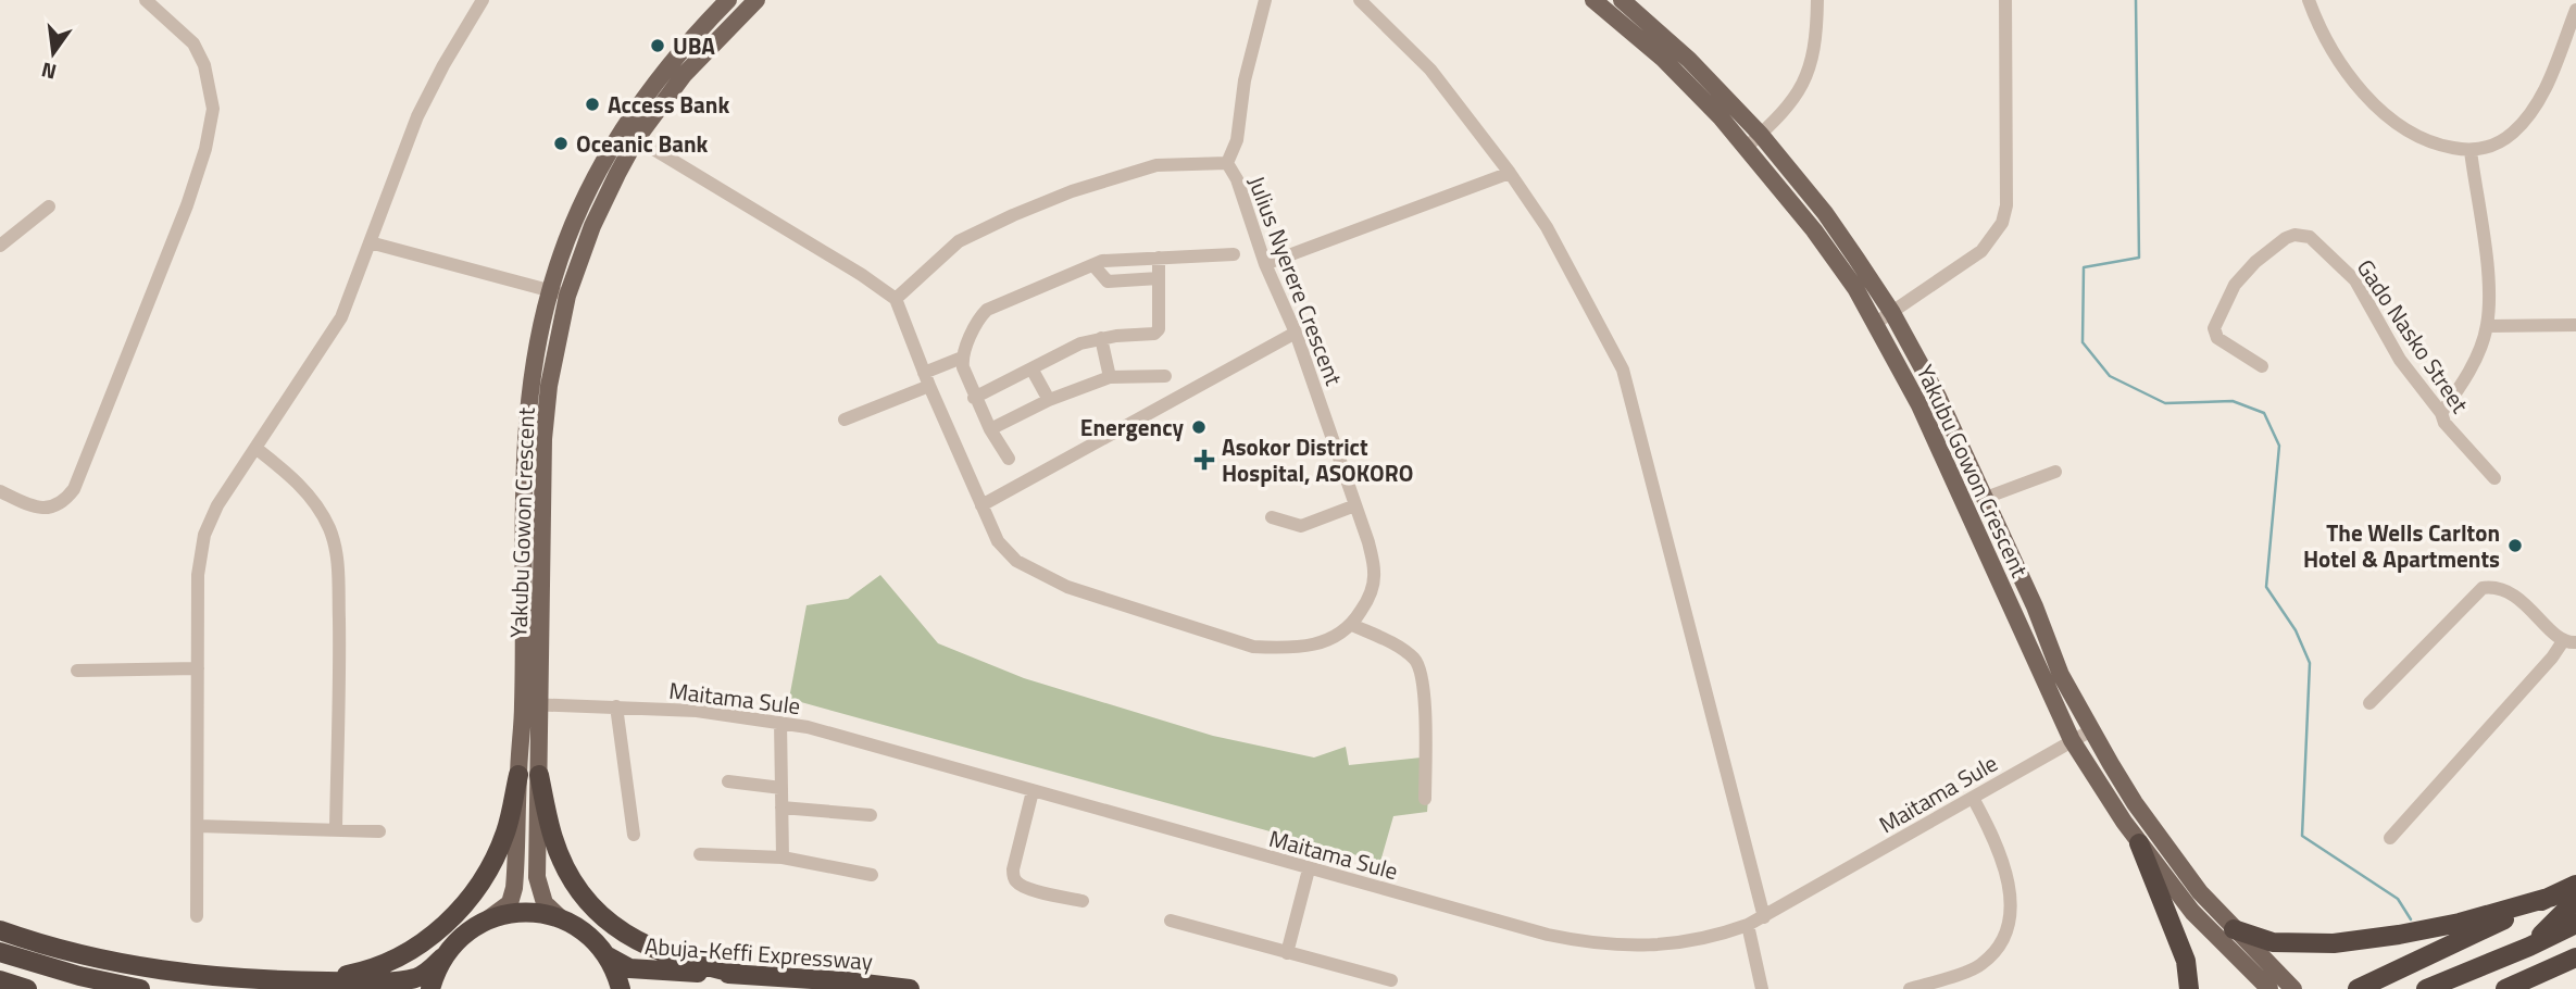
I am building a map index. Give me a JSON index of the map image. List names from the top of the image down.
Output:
{
  "streets": {
    "highway": ["Abuja-Keffi Expressway"],
    "main road": ["Yakubu Gowon Crescent"],
    "street": ["Julius Nyerere Crescent", "Gado Nasko Street", "Maitama Sule"]
  },
  "crossings": [
    ["Yakubu Gowon Crescent", "Maitama Sule"]
  ],
  "places": {
    "other": [
      "UBA",
      "Access Bank",
      "Oceanic Bank",
      "Energency",
      "The Wells Carlton Hotel & Apartments"
    ],
    "health": ["Asokor District Hospital, ASOKORO"]
  },
  "north": "bottom"
}
